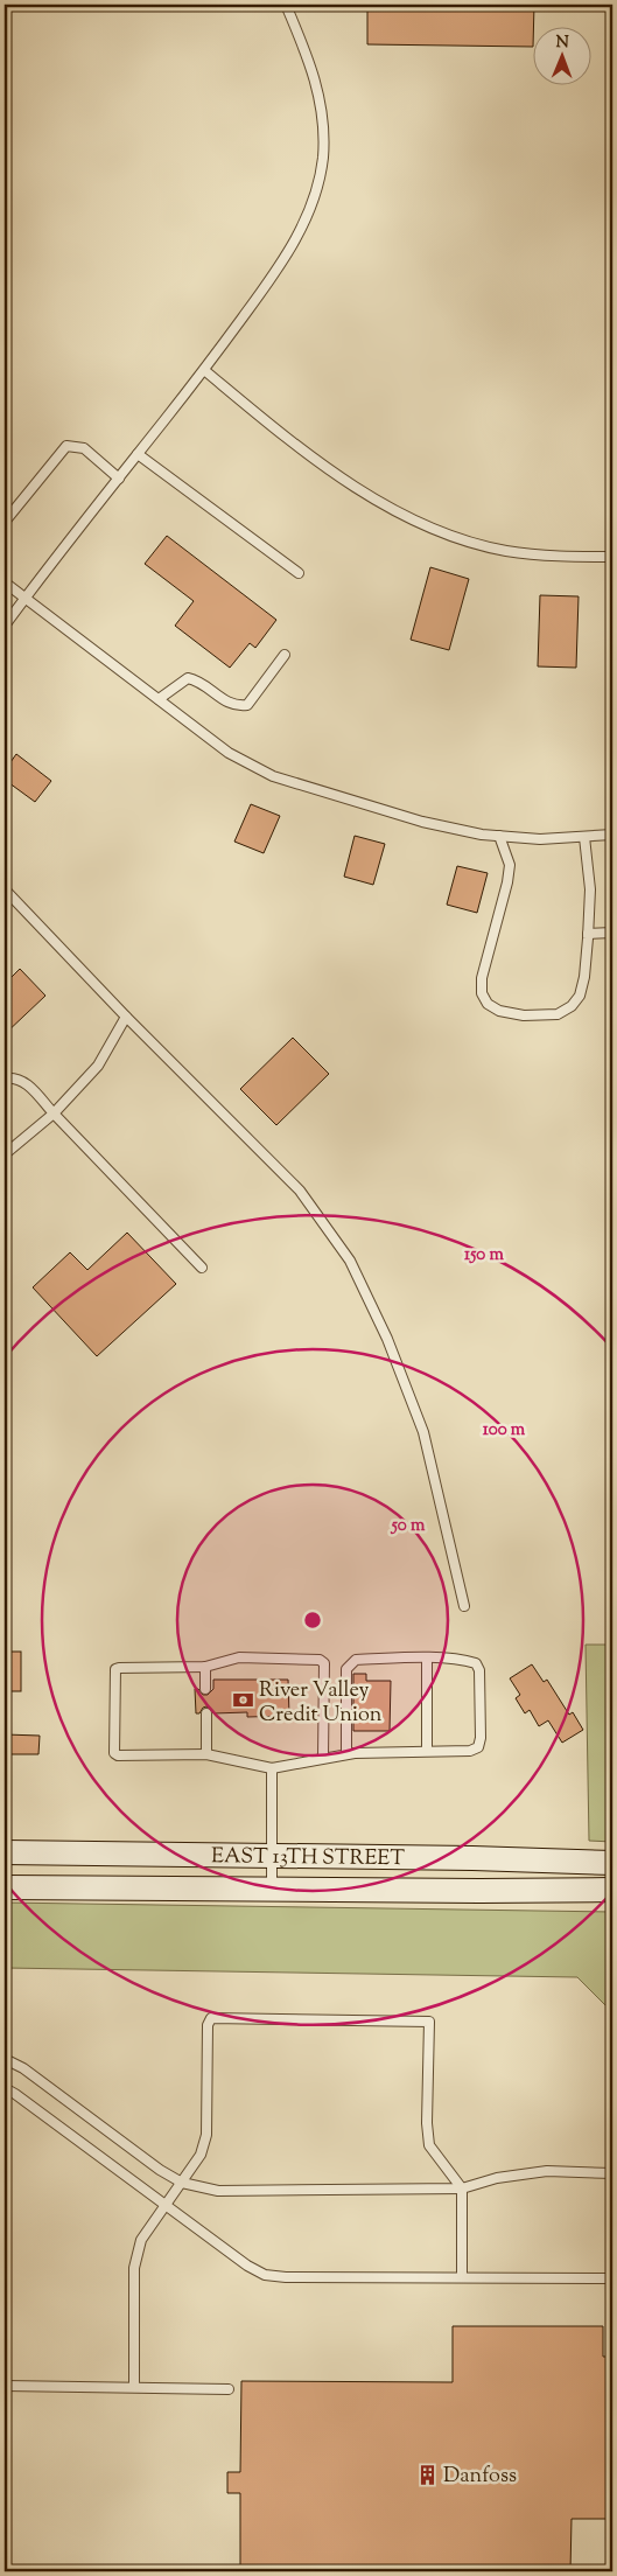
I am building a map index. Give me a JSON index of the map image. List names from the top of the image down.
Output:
{
  "streets": {
    "main road": ["EAST 13TH STREET"]
  },
  "places": {
    "bank": ["River Valley Credit Union"],
    "building": ["Danfoss"]
  },
  "north": "top",
  "rings": ["150 m", "100 m", "50 m"]
}
